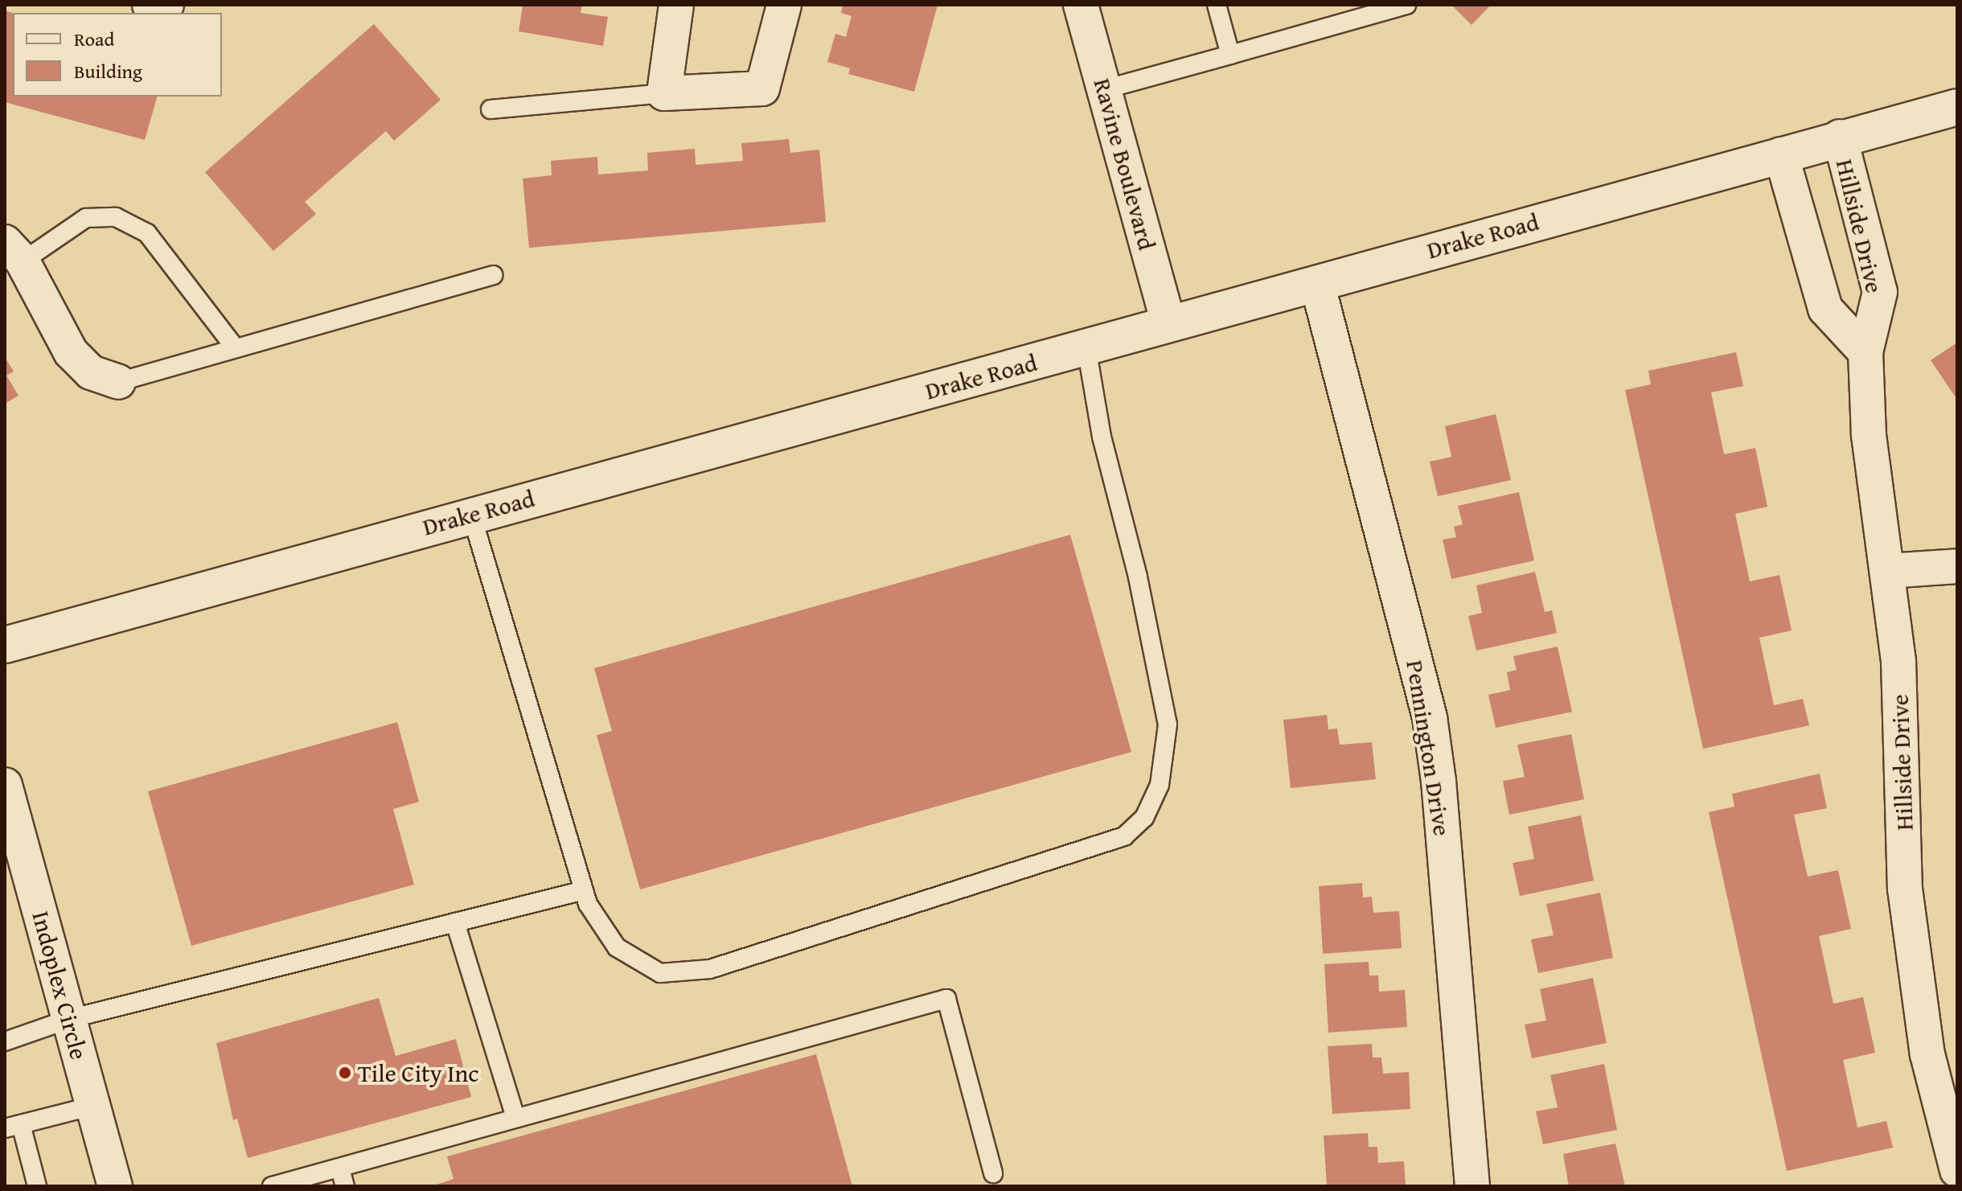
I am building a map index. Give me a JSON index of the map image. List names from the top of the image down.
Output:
{
  "streets": {
    "street": [
      "Ravine Boulevard",
      "Hillside Drive",
      "Drake Road",
      "Pennington Drive",
      "Indoplex Circle"
    ]
  },
  "crossings": [
    ["Ravine Boulevard", "Drake Road"],
    ["Hillside Drive", "Drake Road"],
    ["Drake Road", "Pennington Drive"]
  ],
  "places": ["Tile City Inc"],
  "legend": ["Road", "Building"]
}
